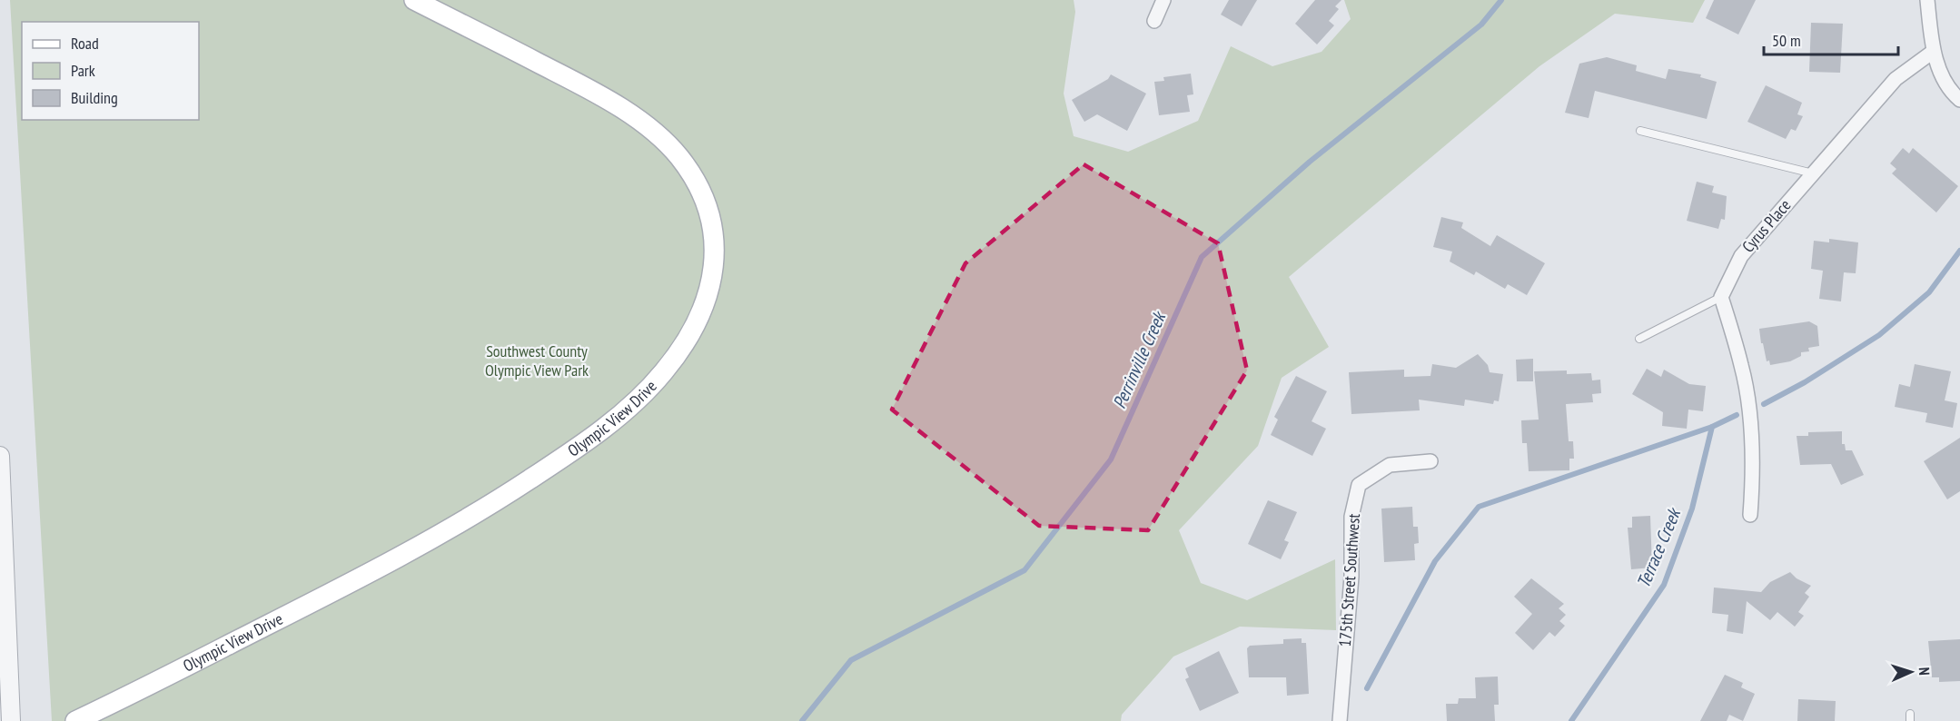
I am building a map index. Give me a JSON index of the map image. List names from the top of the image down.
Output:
{
  "streets": {
    "main road": ["Olympic View Drive"],
    "street": ["Cyrus Place", "175th Street Southwest"]
  },
  "water": ["Perrinville Creek", "Terrace Creek"],
  "parks": ["Southwest County Olympic View Park"],
  "legend": ["Road", "Park", "Building"],
  "scale_bar": "50 m",
  "north": "right"
}
